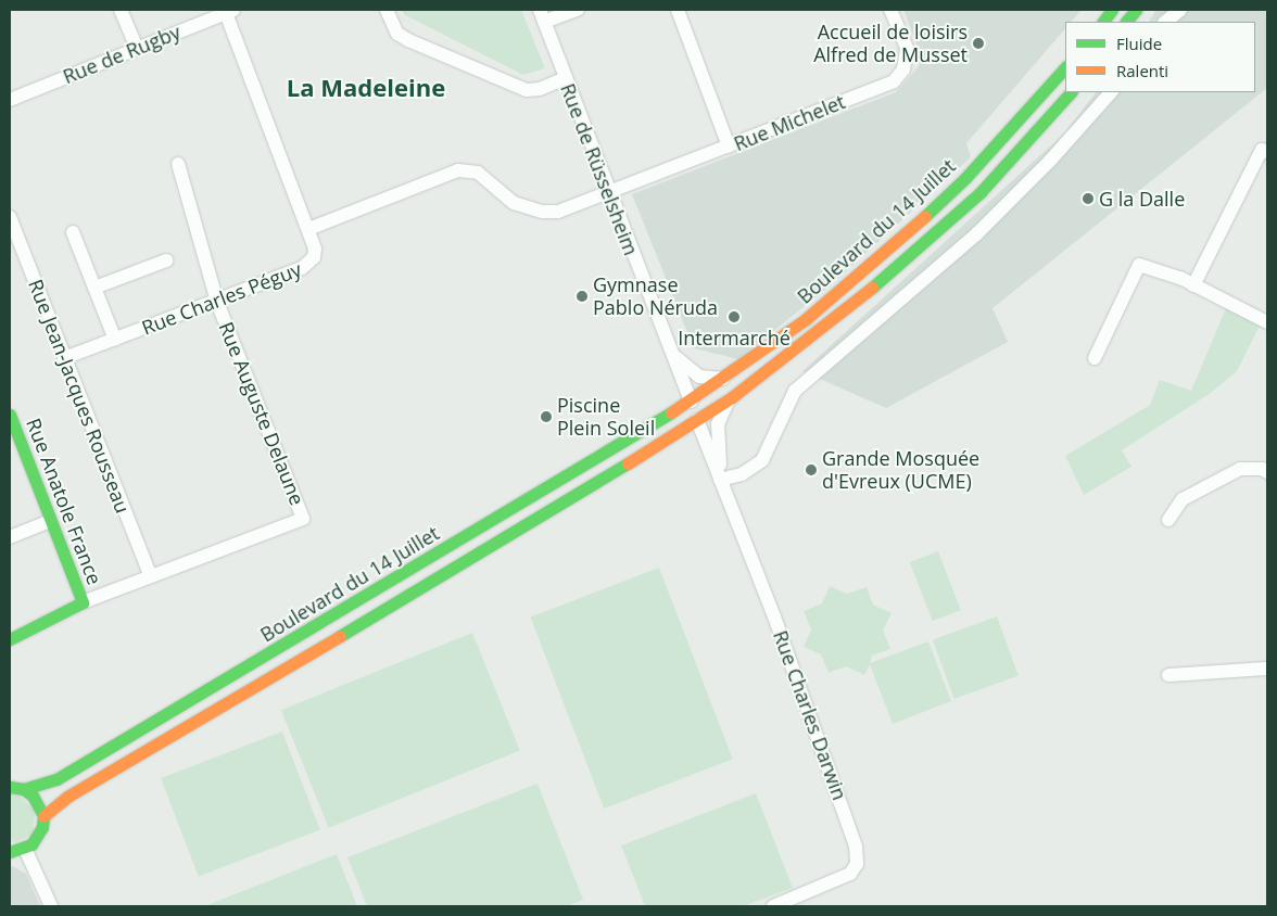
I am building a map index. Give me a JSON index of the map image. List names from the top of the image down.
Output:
{
  "streets": {
    "main road": ["Boulevard du 14 Juillet", "Rue Anatole France"],
    "street": [
      "Rue de Rugby",
      "Rue Michelet",
      "Rue de Rüsselsheim",
      "Rue Charles Péguy",
      "Rue Jean-Jacques Rousseau",
      "Rue Auguste Delaune",
      "Rue Charles Darwin"
    ]
  },
  "crossings": [
    ["Rue de Rugby", "Rue Charles Péguy"],
    ["Rue Michelet", "Rue de Rüsselsheim"],
    ["Rue Michelet", "Rue Charles Péguy"],
    ["Rue de Rüsselsheim", "Boulevard du 14 Juillet"],
    ["Boulevard du 14 Juillet", "Rue Charles Darwin"],
    ["Rue Charles Péguy", "Rue Jean-Jacques Rousseau"],
    ["Rue Charles Péguy", "Rue Auguste Delaune"],
    ["Rue Jean-Jacques Rousseau", "Rue Auguste Delaune"],
    ["Rue Auguste Delaune", "Rue Anatole France"]
  ],
  "districts": ["La Madeleine"],
  "places": [
    "Accueil de loisirs Alfred de Musset",
    "G la Dalle",
    "Gymnase Pablo Néruda",
    "Intermarché",
    "Piscine Plein Soleil",
    "Grande Mosquée d'Evreux (UCME)"
  ],
  "legend": ["Fluide", "Ralenti"]
}
